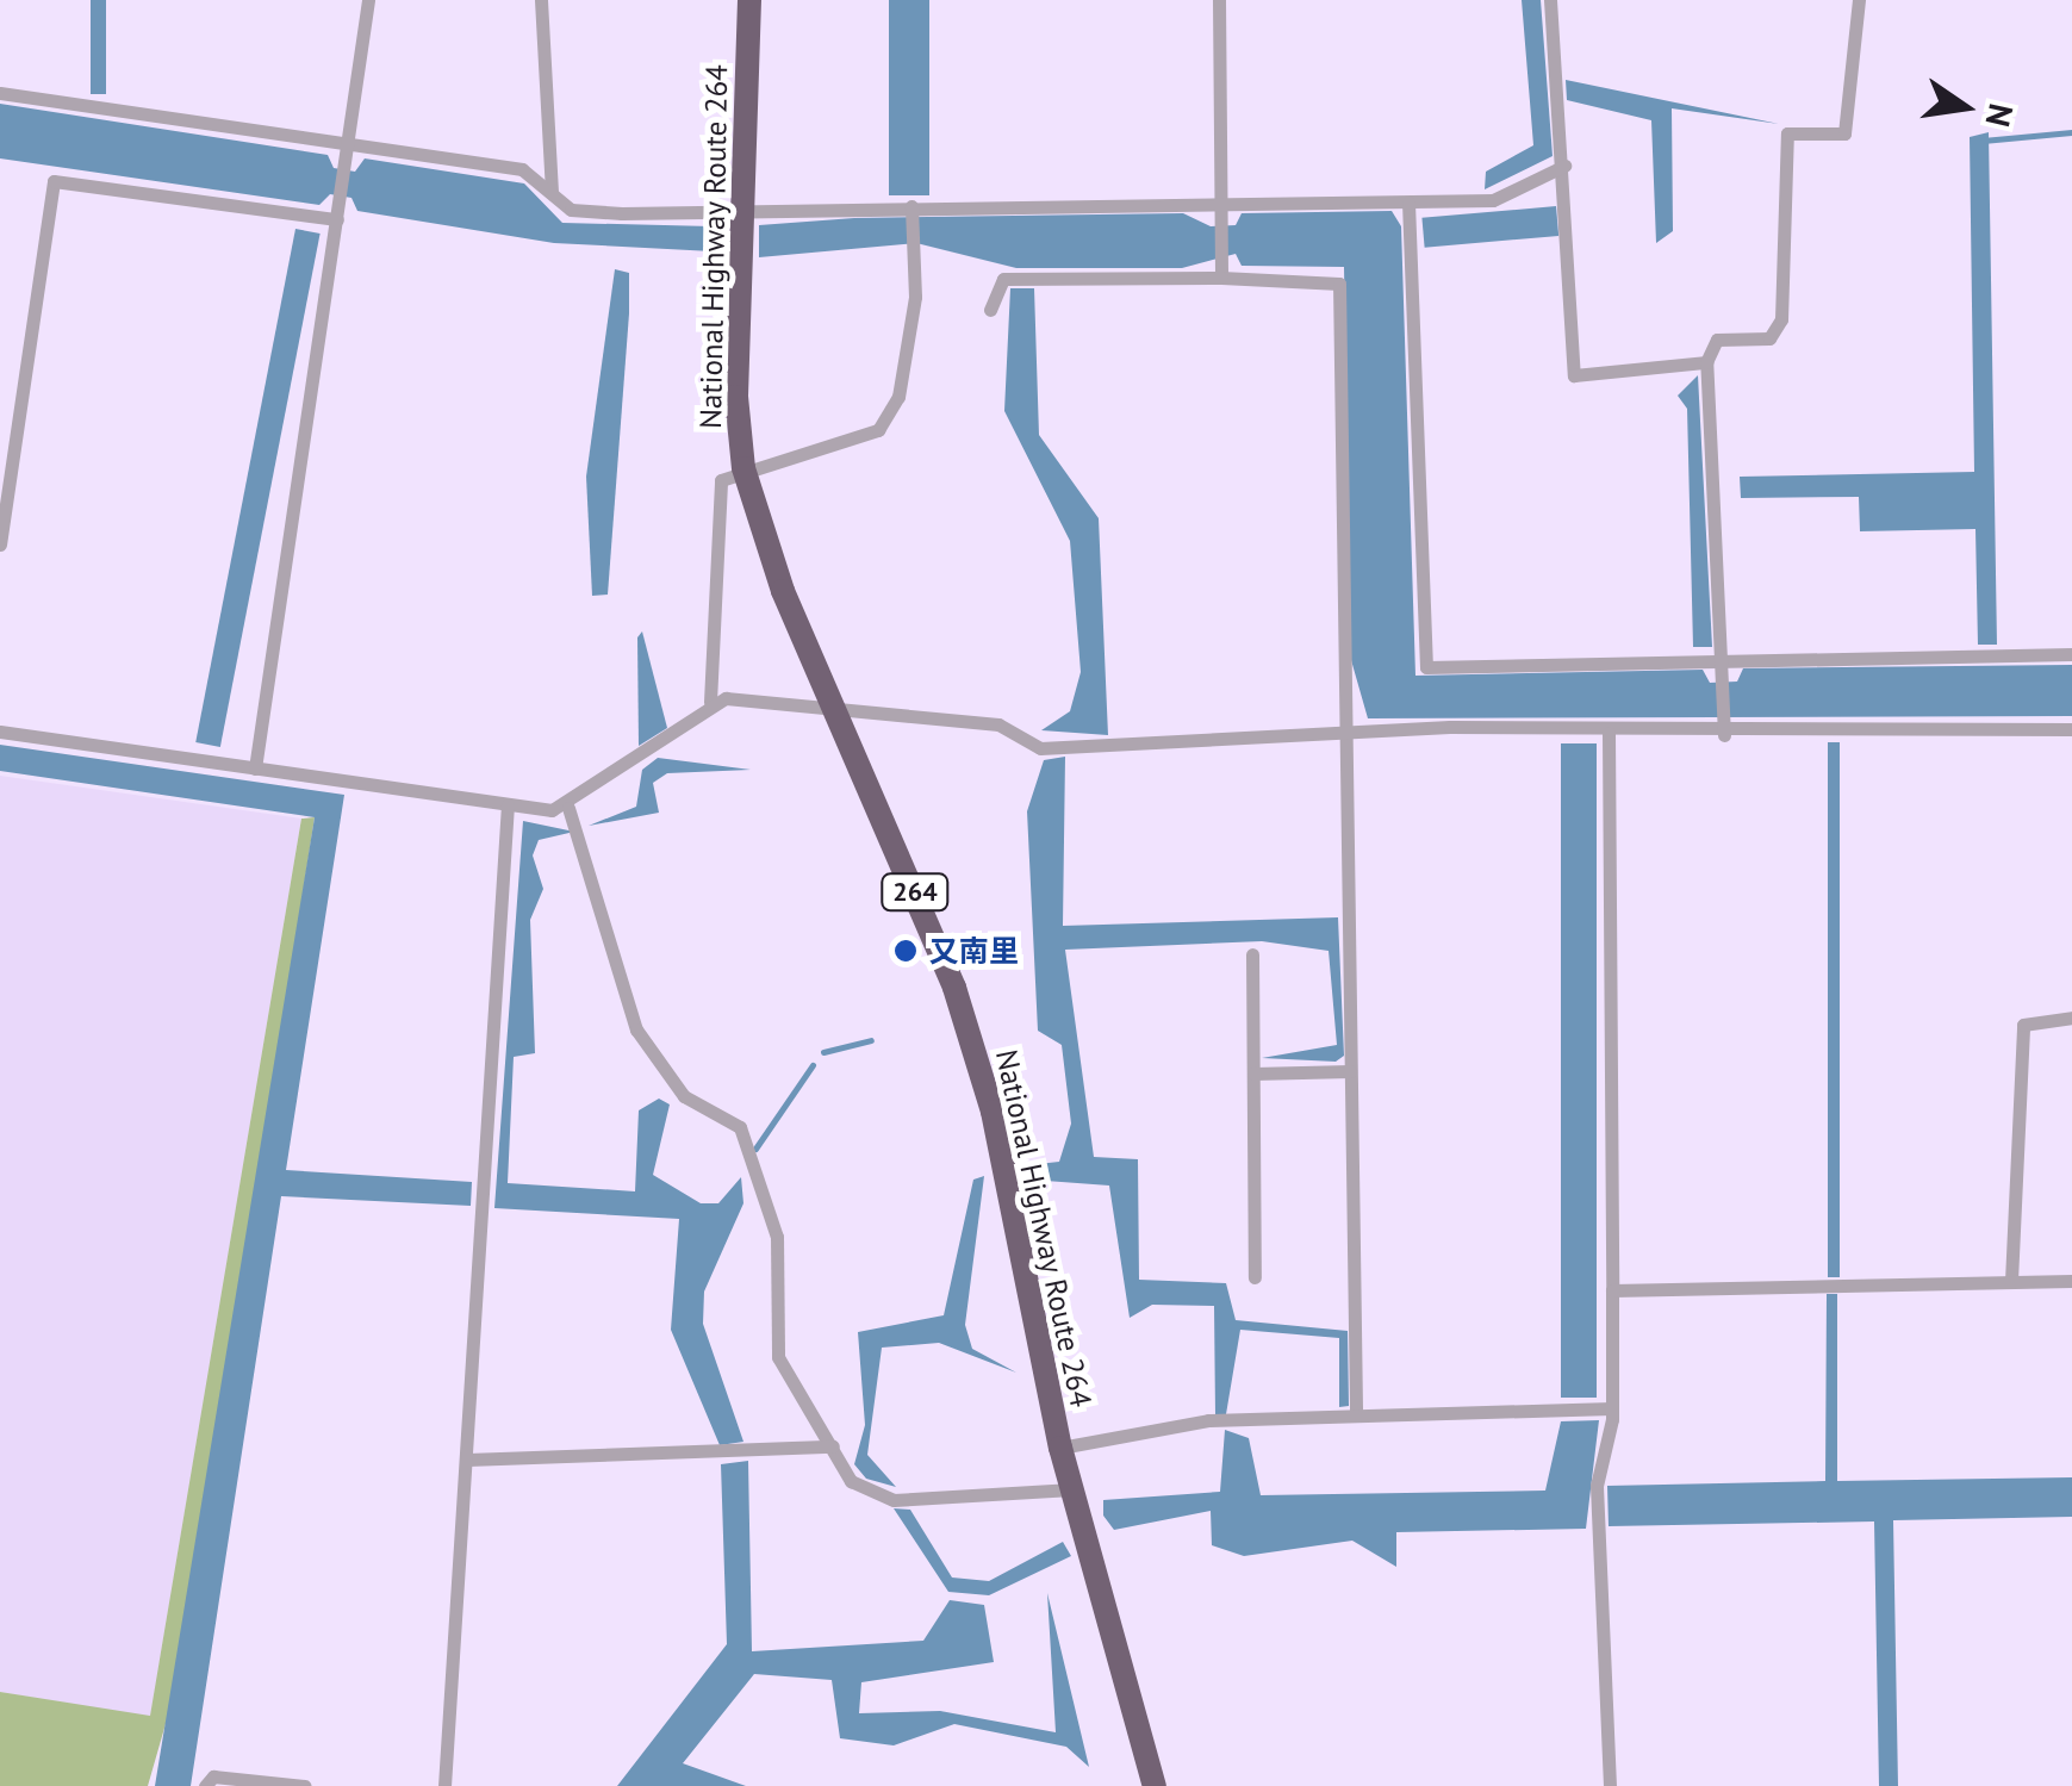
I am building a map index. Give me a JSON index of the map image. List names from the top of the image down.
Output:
{
  "streets": {
    "highway": ["National Highway Route 264", "264"]
  },
  "places": ["又南里"],
  "north": "right"
}
